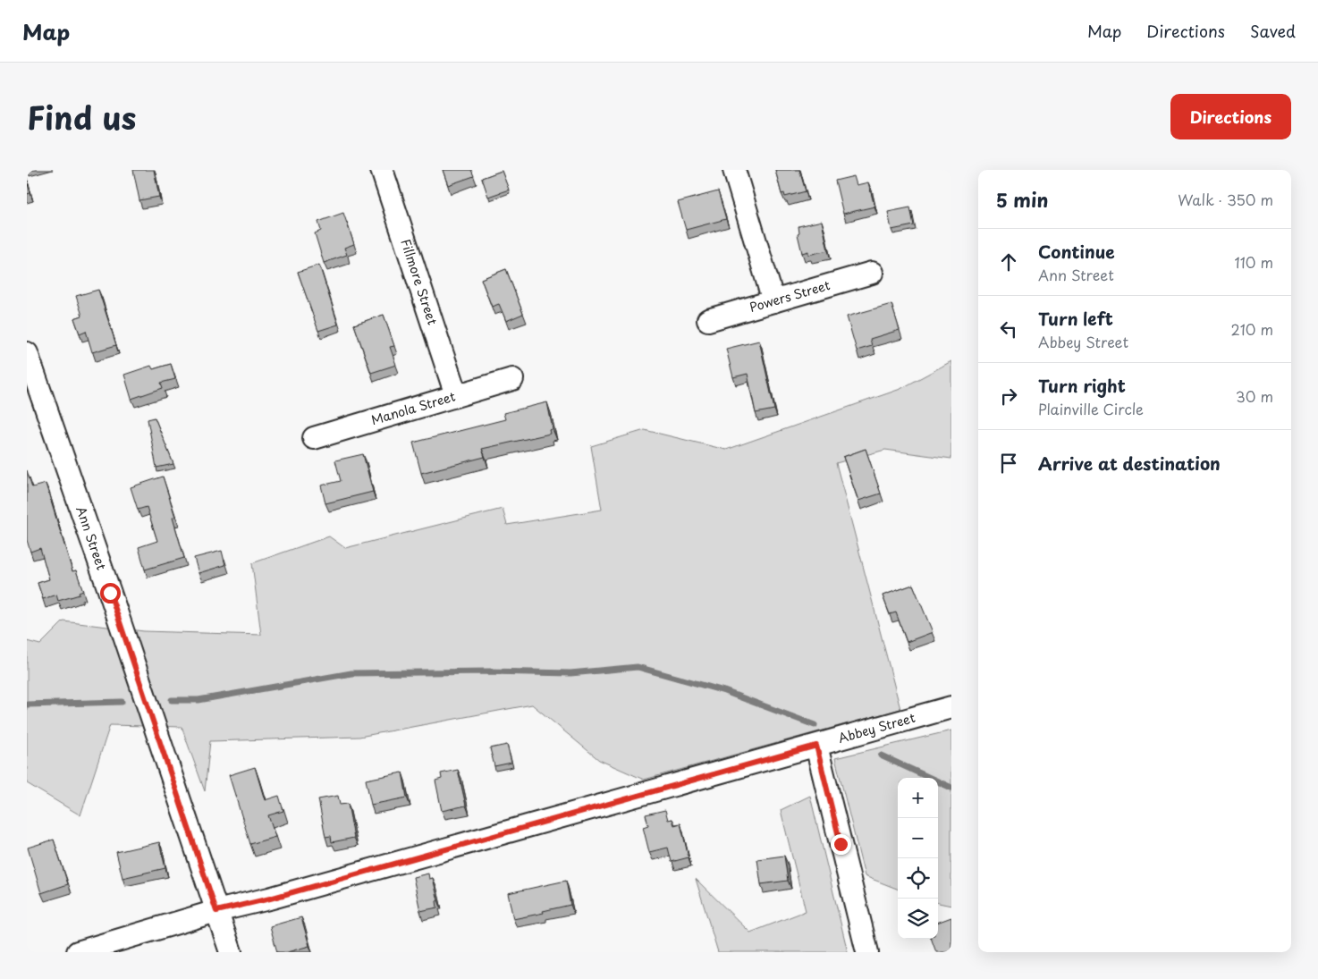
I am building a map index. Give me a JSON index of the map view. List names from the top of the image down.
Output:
{
  "streets": {
    "street": [
      "Fillmore Street",
      "Powers Street",
      "Manola Street",
      "Ann Street",
      "Abbey Street"
    ]
  },
  "crossings": [
    ["Fillmore Street", "Manola Street"],
    ["Ann Street", "Abbey Street"]
  ],
  "page": {
    "header": "Map",
    "nav": ["Map", "Directions", "Saved"],
    "title": "Find us",
    "buttons": "Directions",
    "heading": ["5 min", "Walk · 350 m"],
    "list": [
      ["Continue", "Ann Street", "110 m"],
      ["Turn left", "Abbey Street", "210 m"],
      ["Turn right", "Plainville Circle", "30 m"],
      "Arrive at destination"
    ],
    "map_buttons": ["+", "−"]
  }
}
